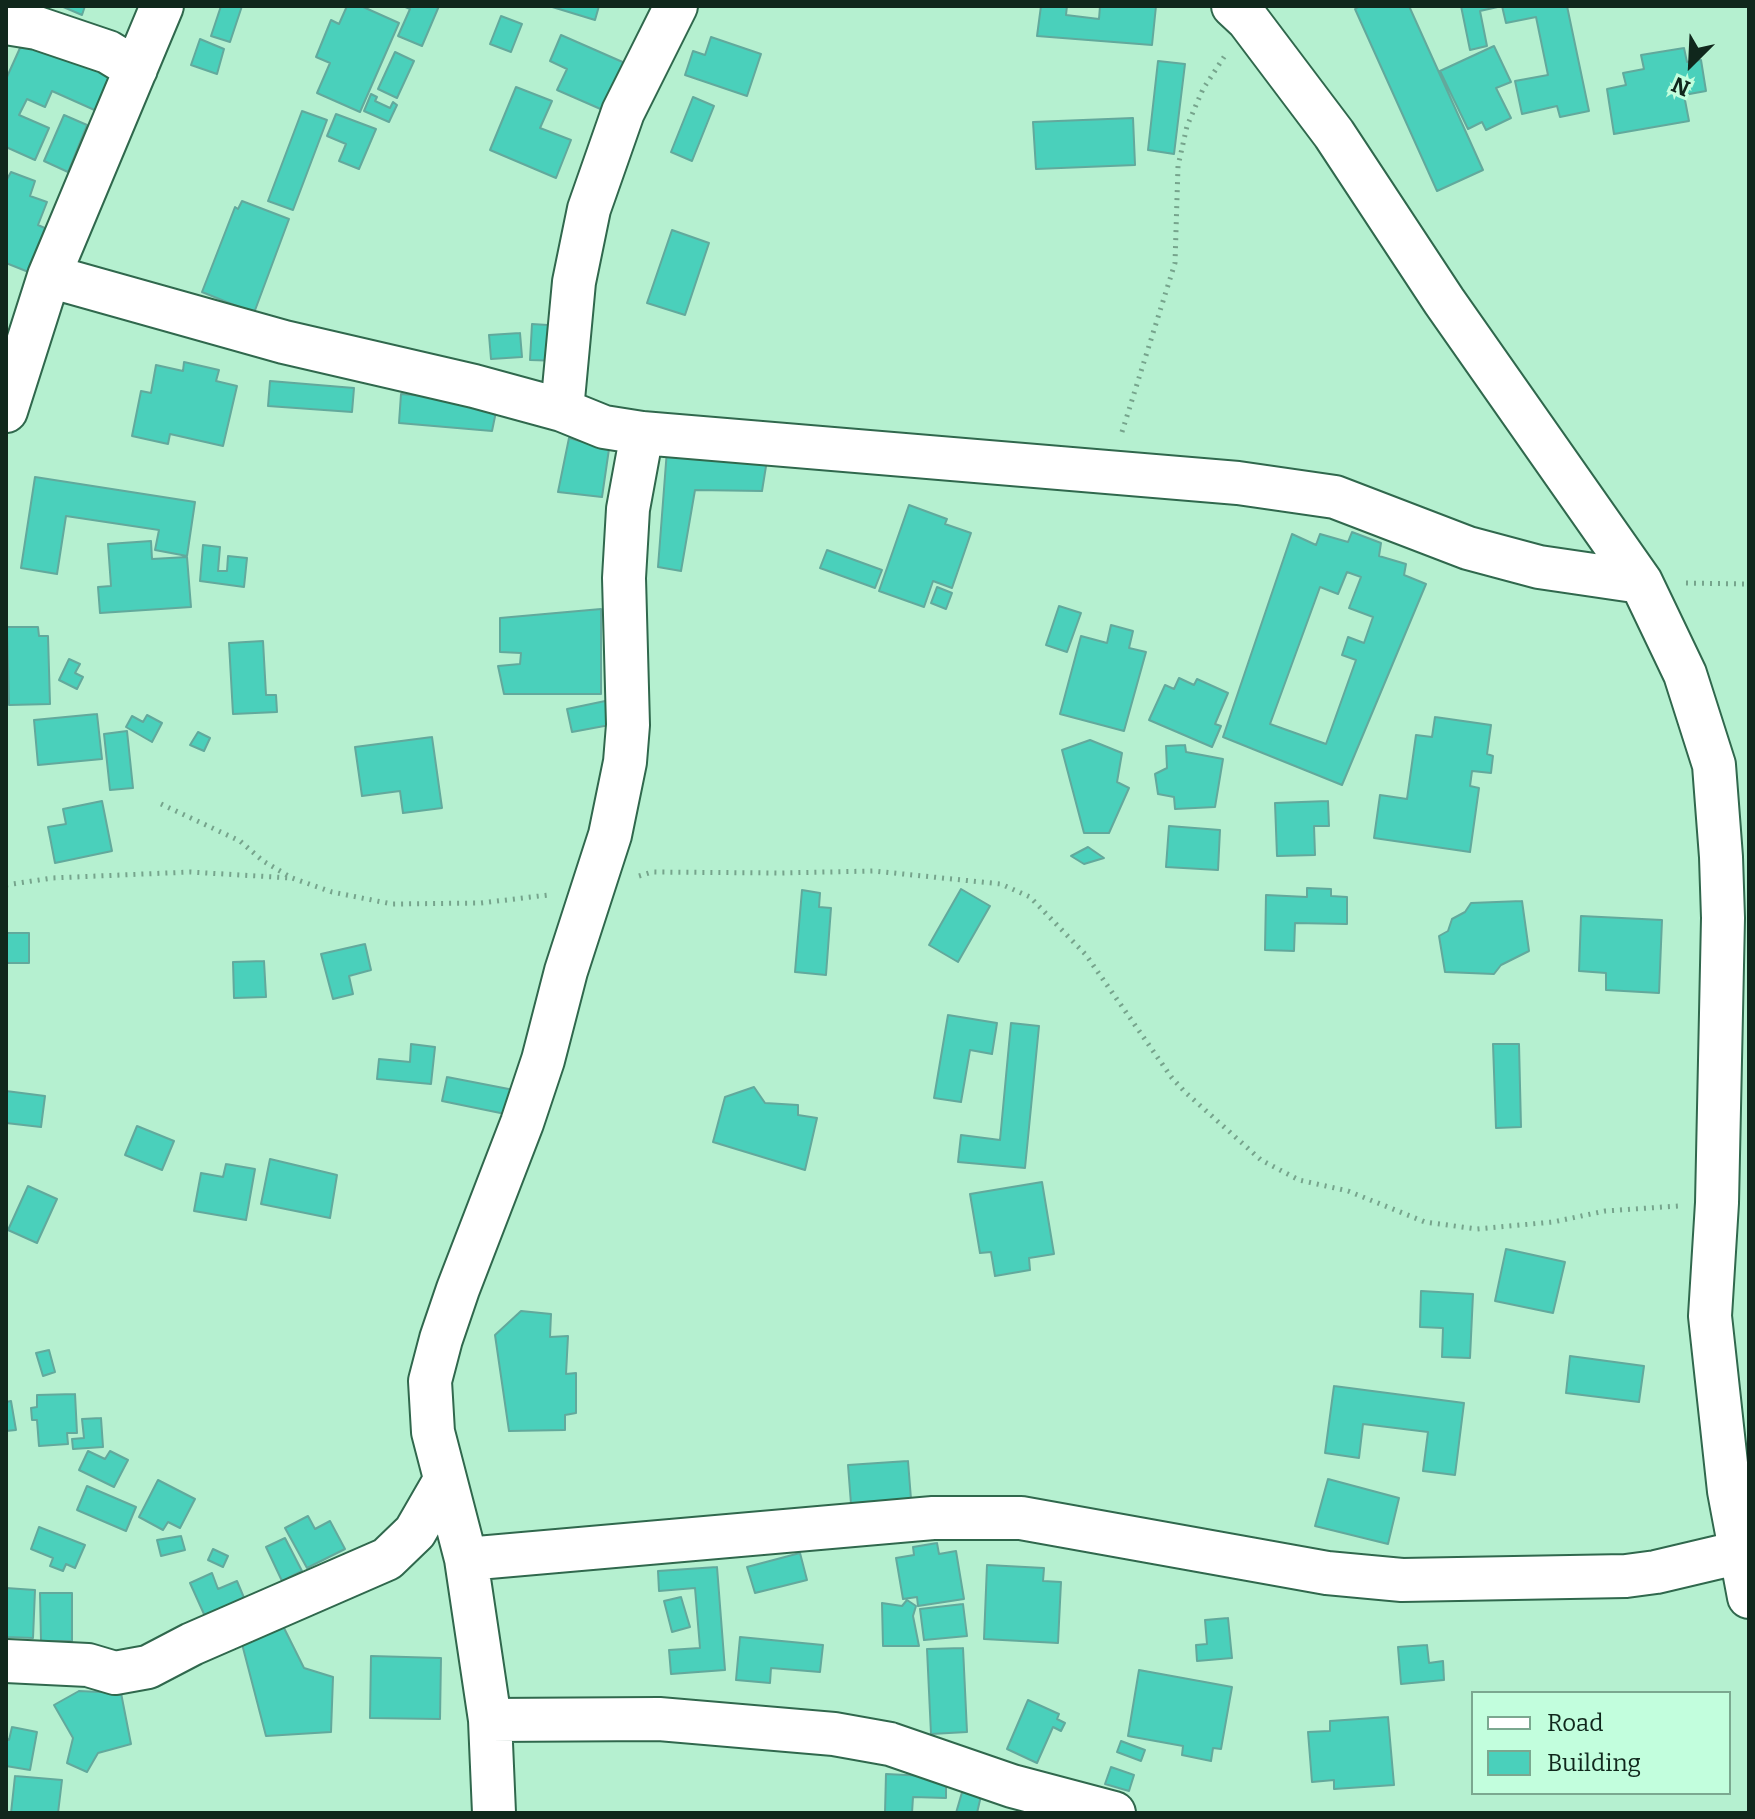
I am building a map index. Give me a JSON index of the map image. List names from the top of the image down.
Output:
{
  "legend": ["Road", "Building"],
  "north": "bottom left"
}
